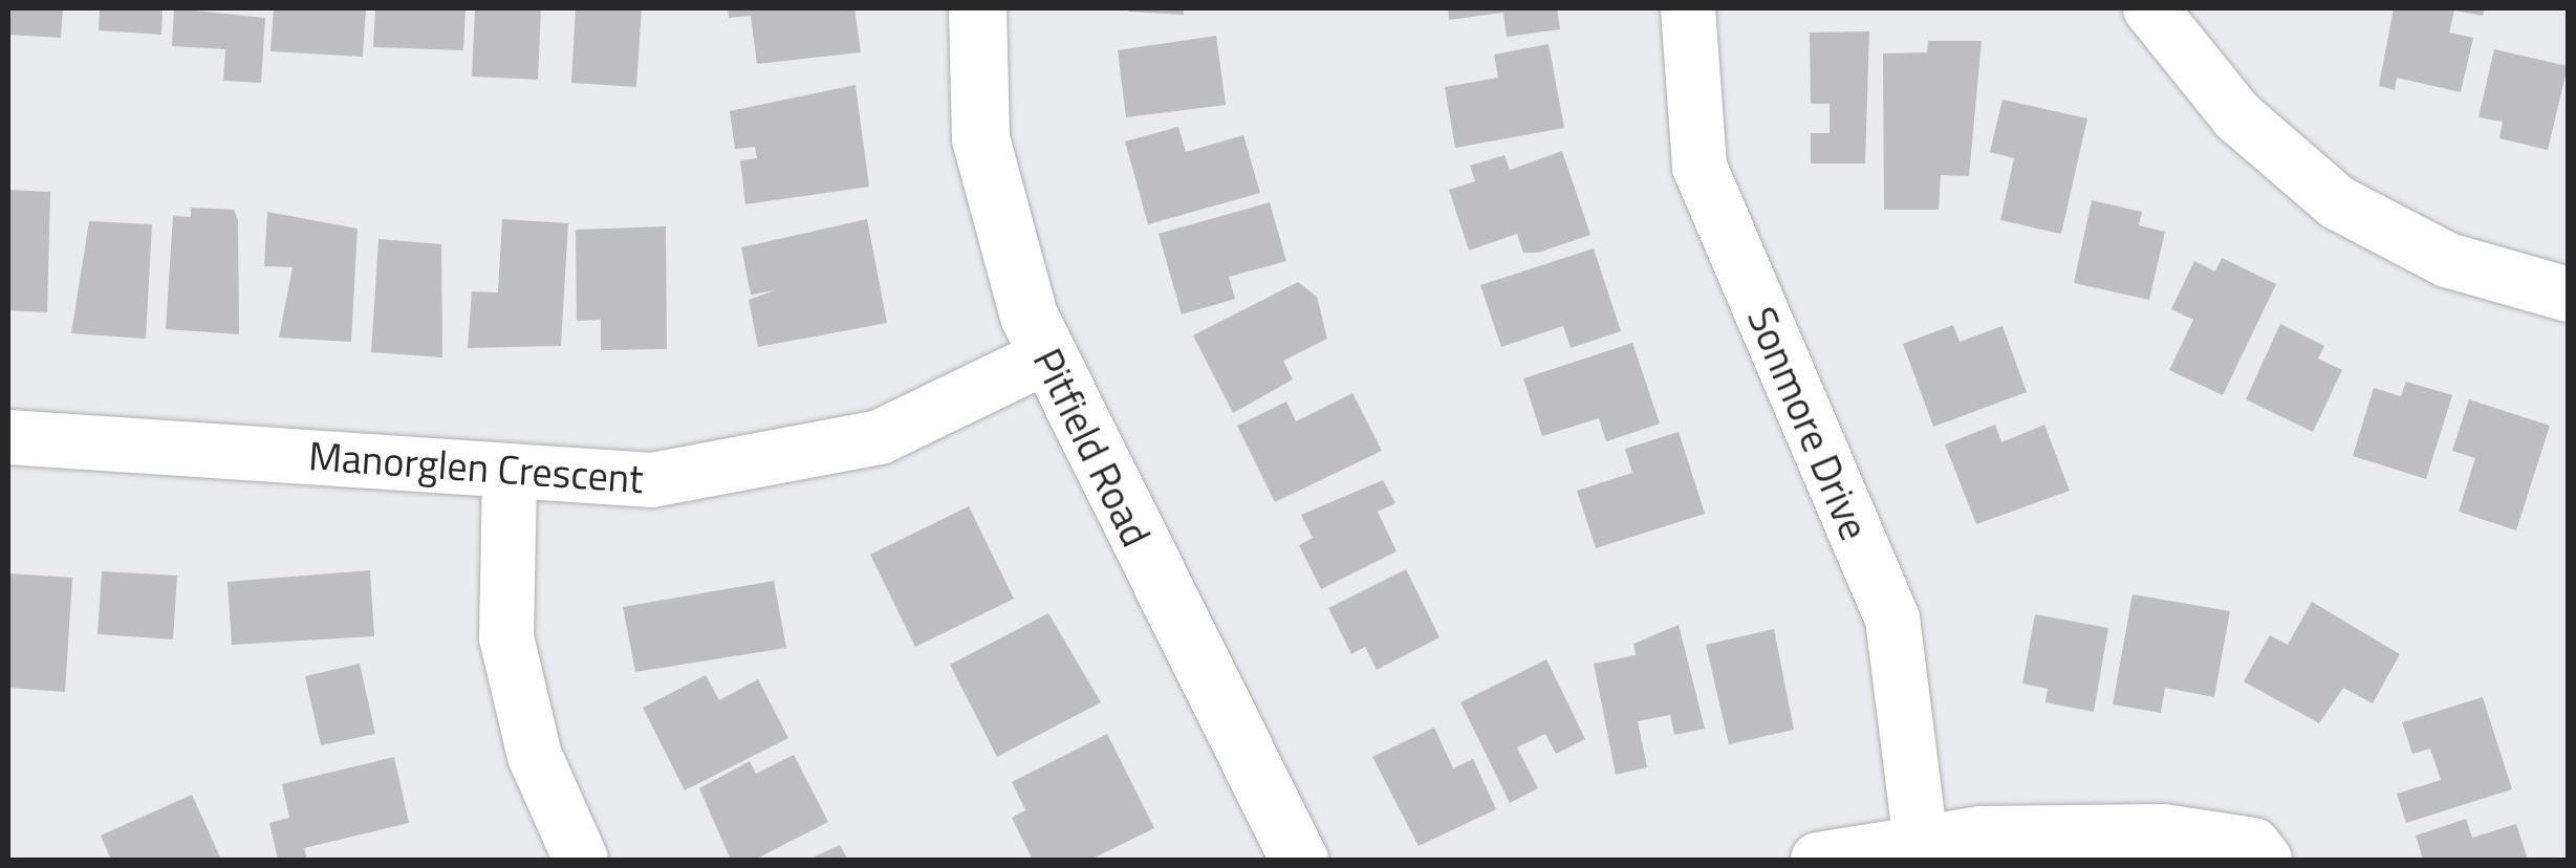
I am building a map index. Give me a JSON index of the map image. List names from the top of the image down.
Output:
{
  "streets": {
    "street": ["Sonmore Drive", "Pitfield Road", "Manorglen Crescent"]
  },
  "crossings": [
    ["Pitfield Road", "Manorglen Crescent"]
  ]
}
